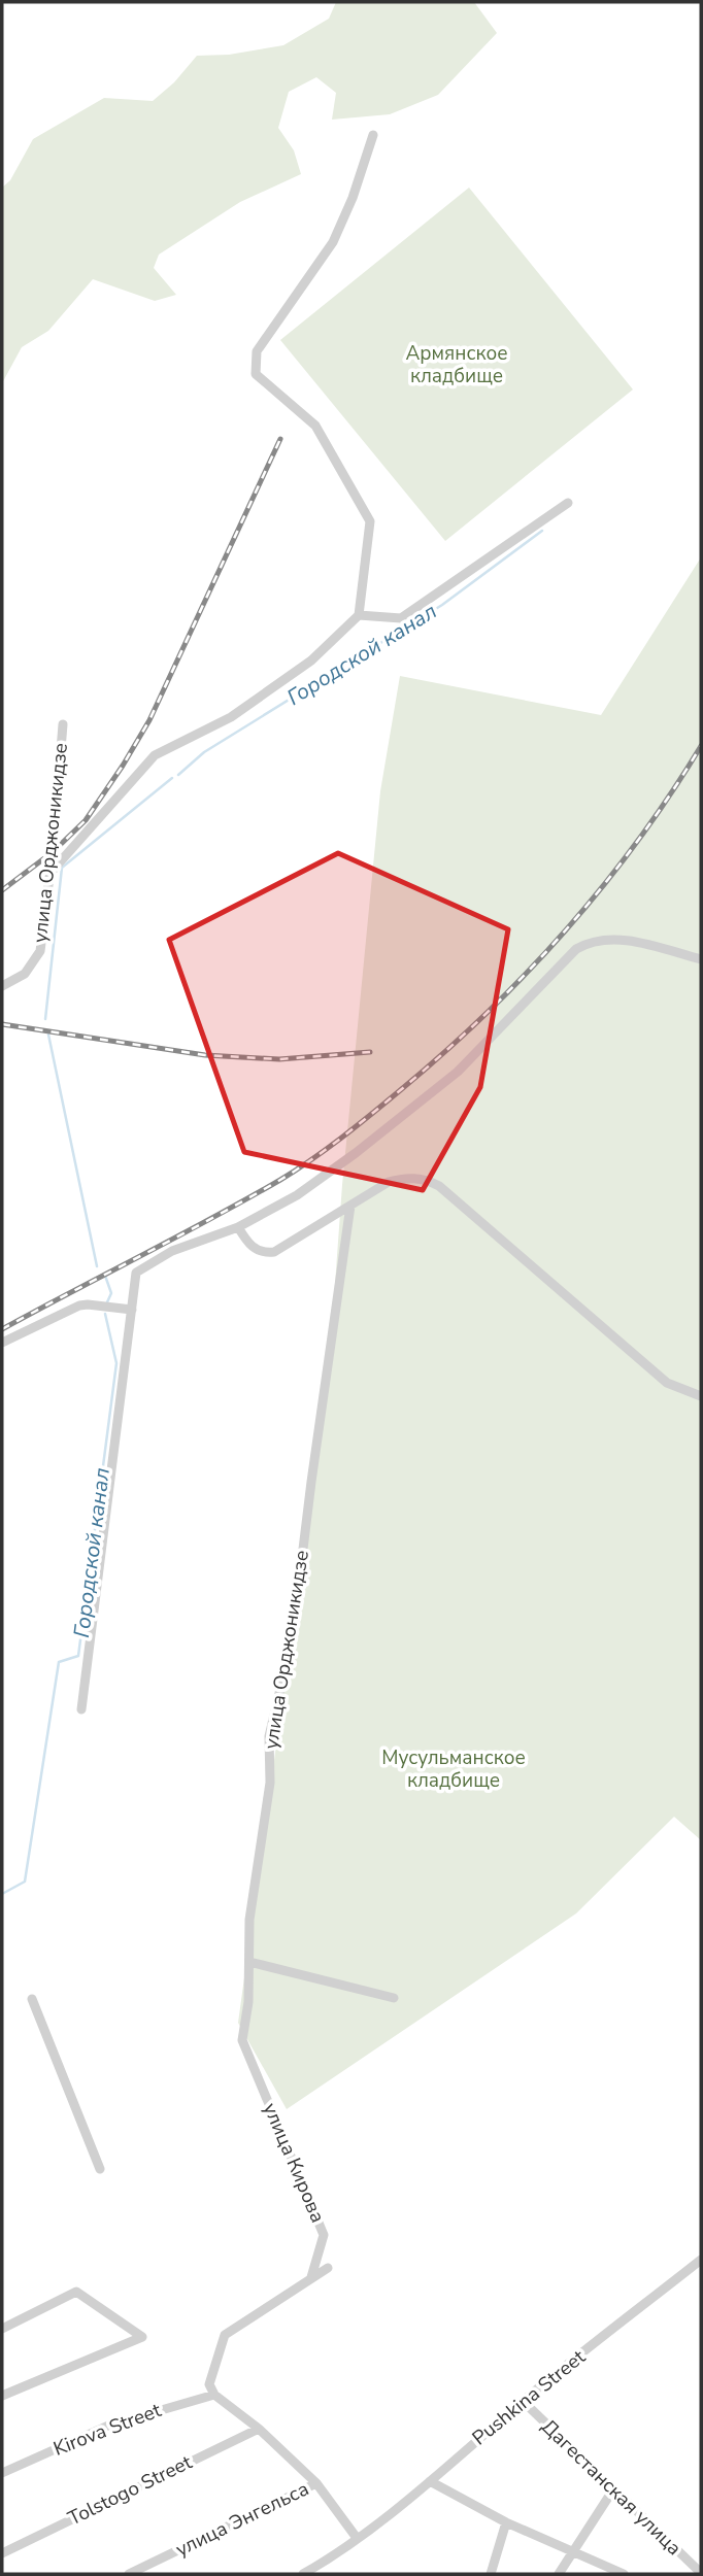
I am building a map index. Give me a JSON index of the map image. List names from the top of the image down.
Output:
{
  "streets": {
    "street": [
      "улица Орджоникидзе",
      "улица Кирова",
      "Pushkina Street",
      "Kirova Street",
      "Дагестанская улица",
      "Tolstogo Street",
      "улица Энгельса"
    ]
  },
  "crossings": [
    ["улица Орджоникидзе", "улица Кирова"],
    ["Pushkina Street", "Дагестанская улица"]
  ],
  "water": ["Городской канал"],
  "parks": ["Армянское кладбище", "Мусульманское кладбище"]
}
